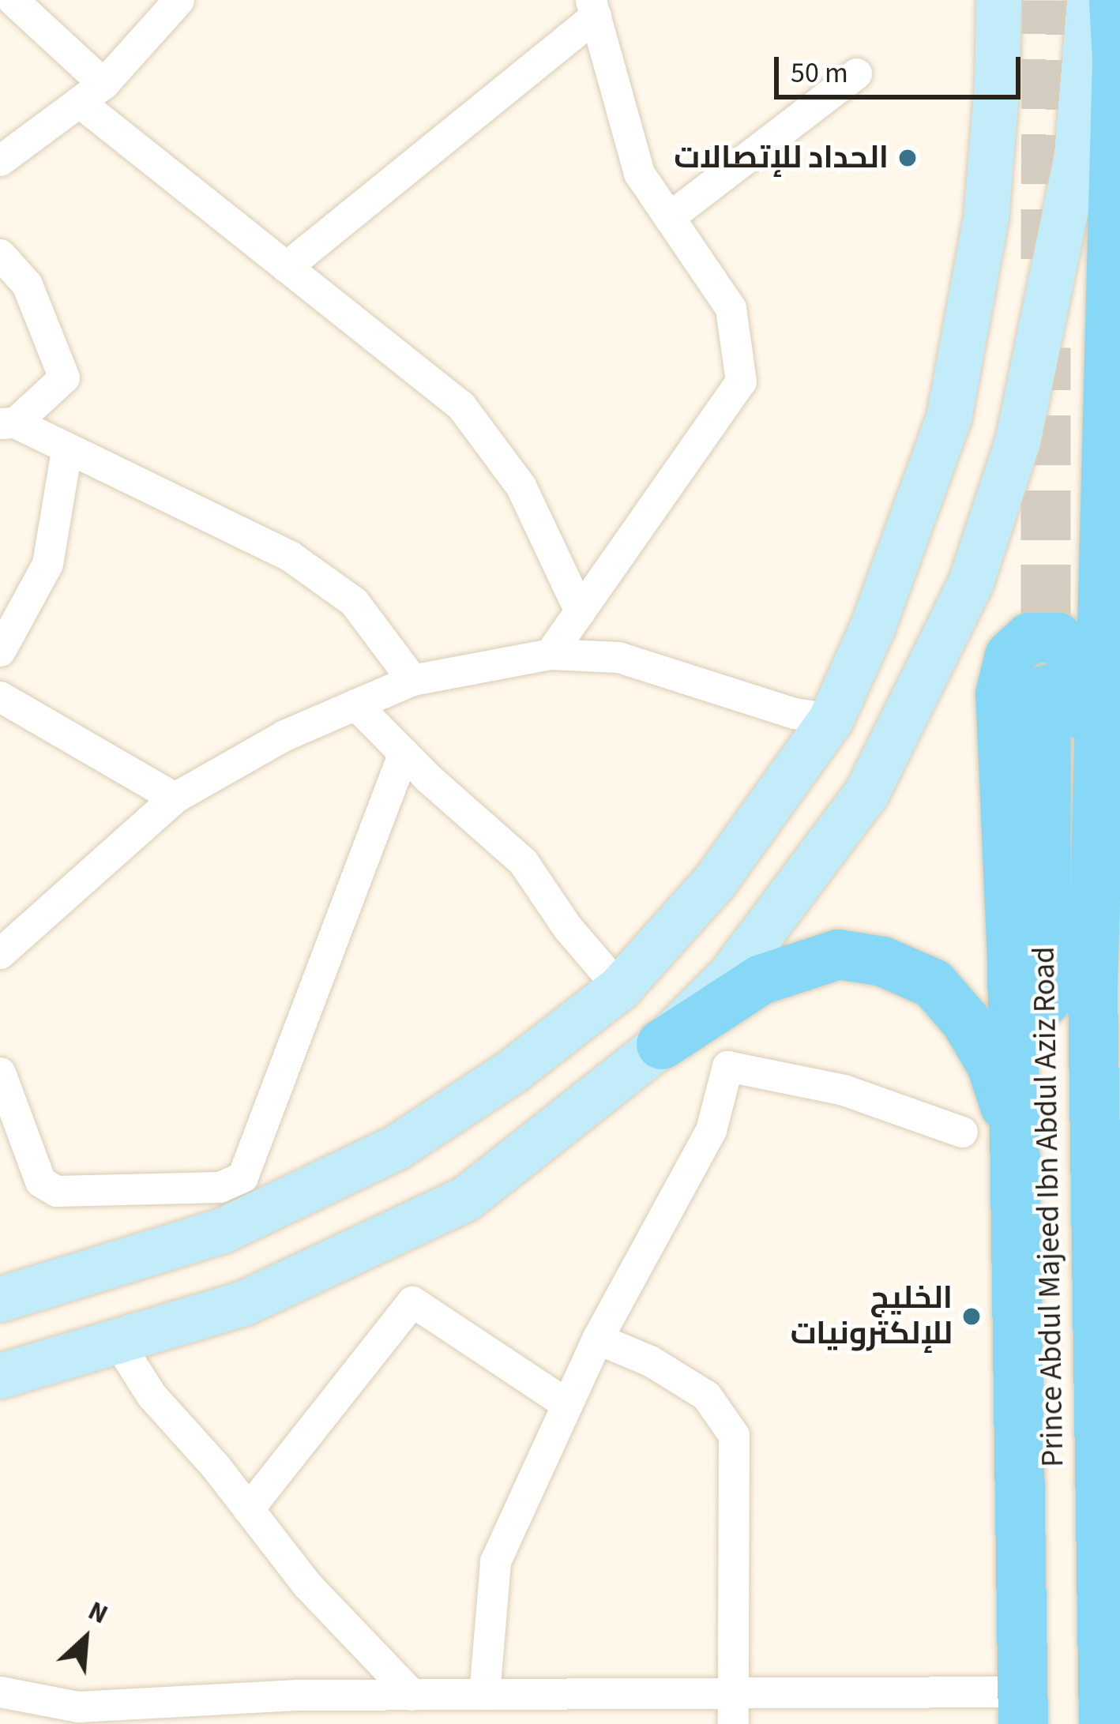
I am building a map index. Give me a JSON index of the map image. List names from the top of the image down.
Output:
{
  "streets": {
    "main road": ["Prince Abdul Majeed Ibn Abdul Aziz Road"]
  },
  "places": ["الحداد للإتصالات", "الخليج للإلكترونيات"],
  "scale_bar": "50 m",
  "north": "top right"
}
